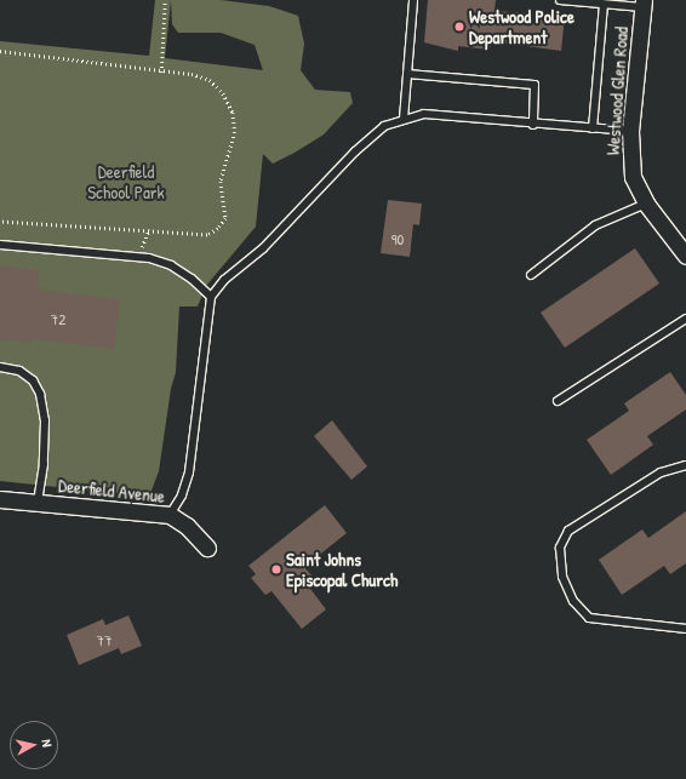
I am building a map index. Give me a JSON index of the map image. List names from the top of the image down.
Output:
{
  "streets": {
    "street": ["Westwood Glen Road", "Deerfield Avenue"]
  },
  "parks": ["Deerfield School Park"],
  "places": ["Westwood Police Department", "Saint Johns Episcopal Church"],
  "house_numbers": ["90", "72", "77"],
  "north": "right"
}
